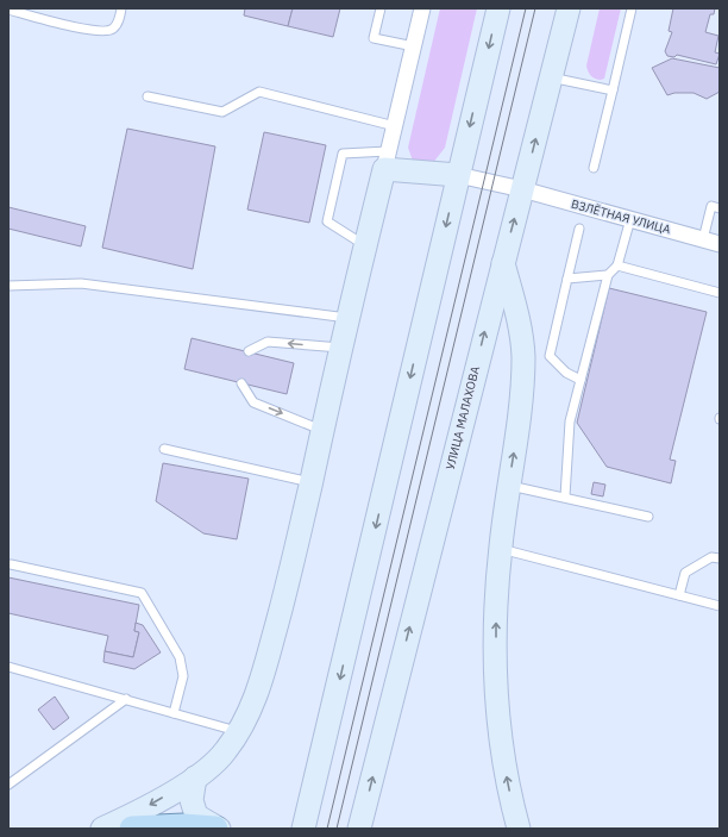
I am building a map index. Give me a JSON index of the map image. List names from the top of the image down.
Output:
{
  "streets": {
    "main road": ["УЛИЦА МАЛАХОВА"],
    "street": ["ВЗЛЁТНАЯ УЛИЦА"]
  },
  "crossings": [
    ["ВЗЛЁТНАЯ УЛИЦА", "УЛИЦА МАЛАХОВА"]
  ]
}
